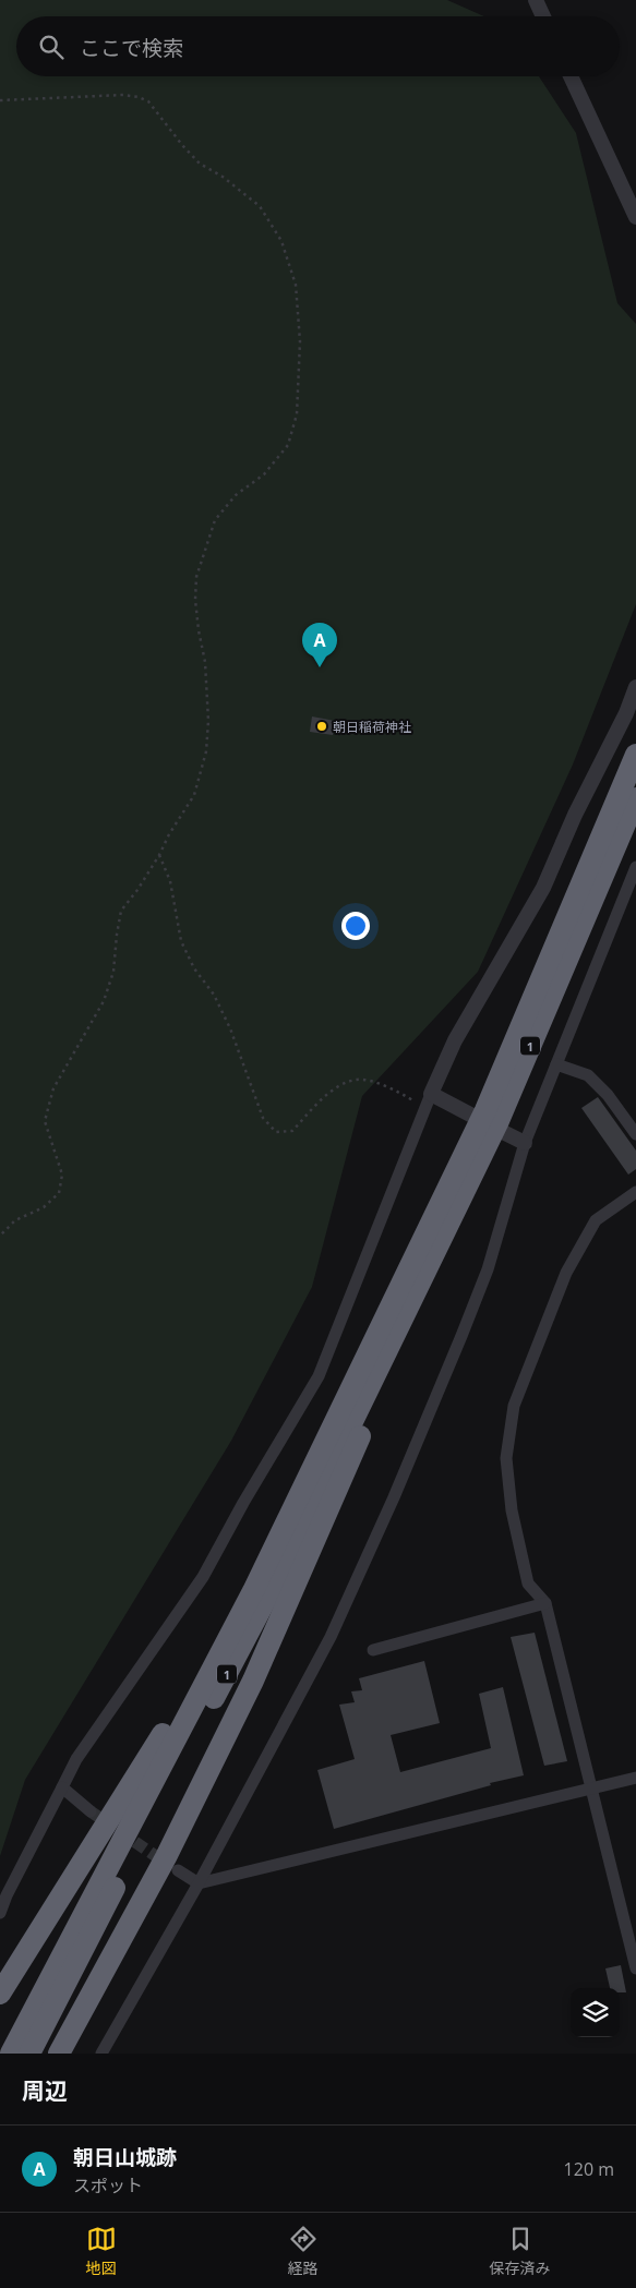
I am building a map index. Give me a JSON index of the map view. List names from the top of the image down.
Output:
{
  "streets": {
    "highway": ["1"]
  },
  "places": ["朝日稲荷神社"],
  "page": {
    "search": "ここで検索",
    "pins": "A",
    "heading": "周辺",
    "list": [
      {
        "mark": "A",
        "name": "朝日山城跡",
        "note": "スポット",
        "value": "120 m"
      }
    ],
    "nav": ["地図", "経路", "保存済み"]
  }
}
